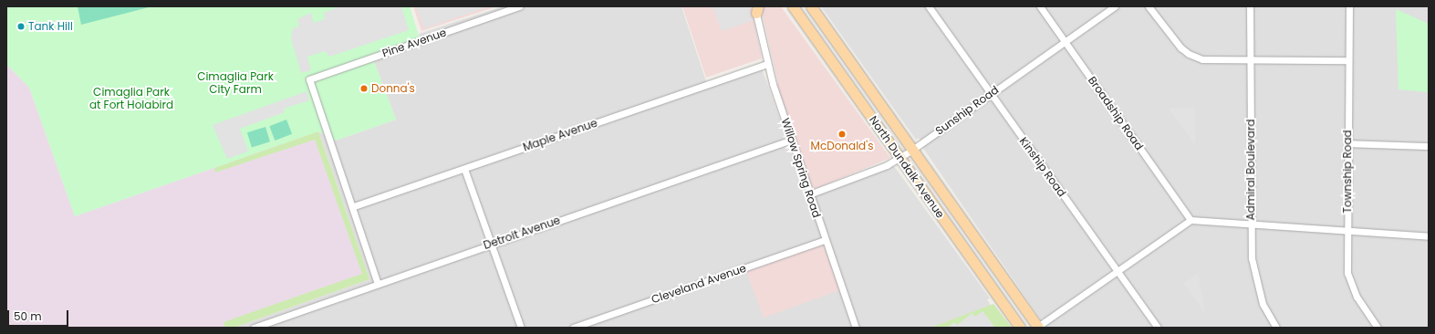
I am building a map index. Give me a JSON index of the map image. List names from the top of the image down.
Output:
{
  "streets": {
    "main road": ["North Dundalk Avenue"],
    "street": [
      "Pine Avenue",
      "Sunship Road",
      "Broadship Road",
      "Maple Avenue",
      "Kinship Road",
      "Willow Spring Road",
      "Admiral Boulevard",
      "Township Road",
      "Detroit Avenue",
      "Cleveland Avenue"
    ]
  },
  "crossings": [
    ["Pine Avenue", "Maple Avenue"],
    ["Sunship Road", "Broadship Road"],
    ["Sunship Road", "North Dundalk Avenue"],
    ["Sunship Road", "Kinship Road"],
    ["Sunship Road", "Willow Spring Road"],
    ["Maple Avenue", "Willow Spring Road"],
    ["Willow Spring Road", "Detroit Avenue"],
    ["Willow Spring Road", "Cleveland Avenue"]
  ],
  "parks": ["Cimaglia Park City Farm", "Cimaglia Park at Fort Holabird"],
  "places": ["Tank Hill", "Donna's", "McDonald's"],
  "scale_bar": "50 m"
}
